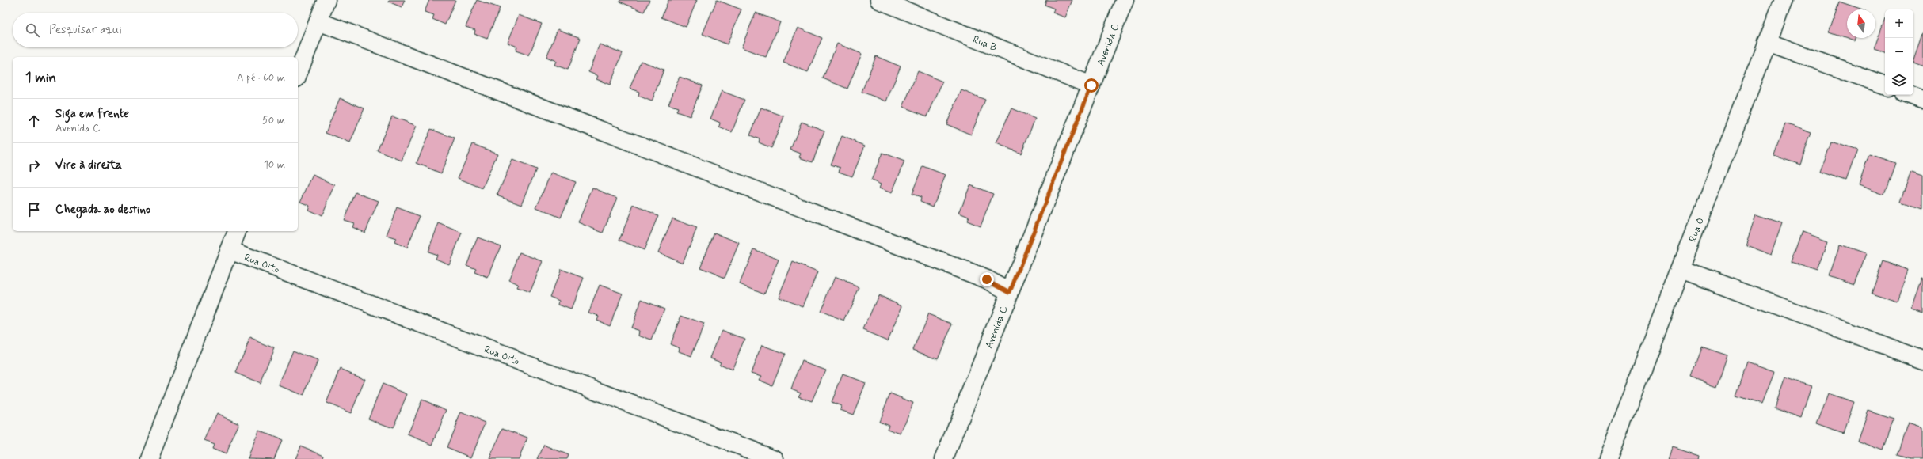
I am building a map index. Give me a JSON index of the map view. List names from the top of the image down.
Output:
{
  "streets": {
    "street": [
      "Rua B",
      "Avenida C",
      "Rua O",
      "Rua Oito"
    ]
  },
  "crossings": [
    ["Rua B", "Avenida C"]
  ],
  "north": "top",
  "page": {
    "map_buttons": ["+", "−"],
    "search": "Pesquisar aqui",
    "heading": ["1 min", "A pé · 60 m"],
    "list": [
      ["Siga em frente", "Avenida C", "50 m"],
      ["Vire à direita", "10 m"],
      "Chegada ao destino"
    ]
  }
}
